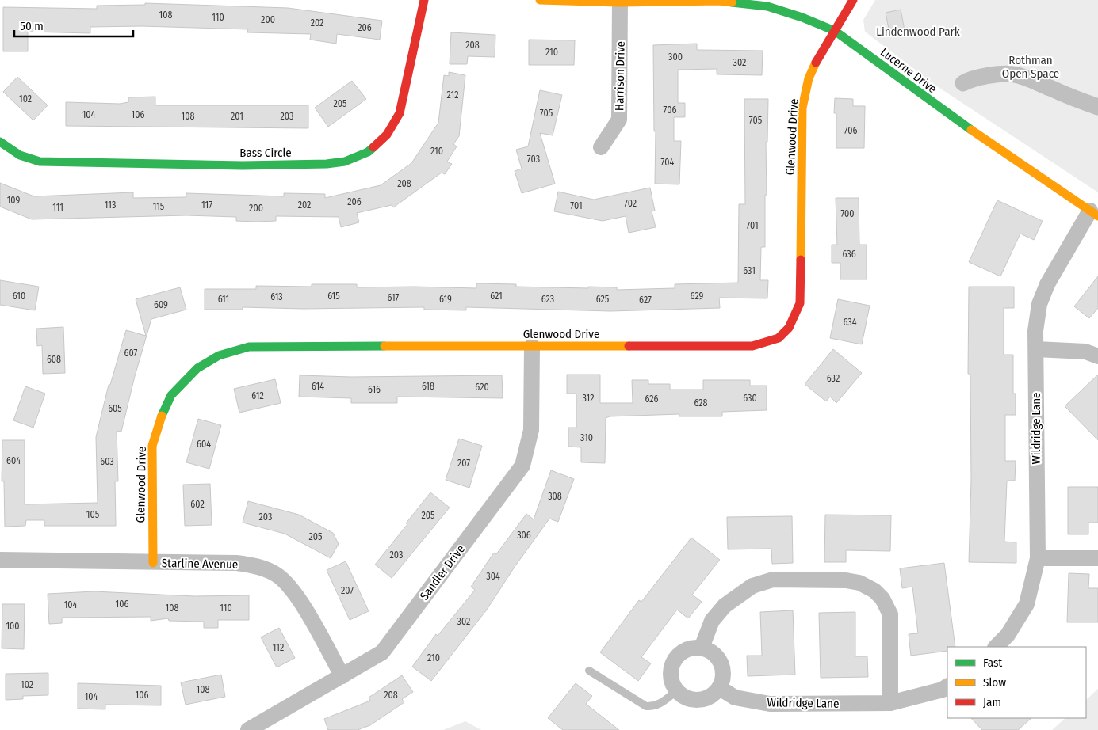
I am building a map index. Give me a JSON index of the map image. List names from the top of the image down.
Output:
{
  "streets": {
    "street": [
      "Lucerne Drive",
      "Harrison Drive",
      "Glenwood Drive",
      "Bass Circle",
      "Wildridge Lane",
      "Starline Avenue",
      "Sandler Drive"
    ]
  },
  "crossings": [
    ["Lucerne Drive", "Harrison Drive"],
    ["Lucerne Drive", "Glenwood Drive"],
    ["Lucerne Drive", "Wildridge Lane"],
    ["Glenwood Drive", "Starline Avenue"],
    ["Glenwood Drive", "Sandler Drive"],
    ["Starline Avenue", "Sandler Drive"]
  ],
  "parks": ["Lindenwood Park", "Rothman Open Space"],
  "house_numbers": [
    "108",
    "110",
    "200",
    "202",
    "206",
    "208",
    "210",
    "300",
    "302",
    "212",
    "102",
    "205",
    "706",
    "705",
    "104",
    "106",
    "108",
    "201",
    "203",
    "705",
    "706",
    "210",
    "703",
    "704",
    "208",
    "109",
    "206",
    "702",
    "113",
    "117",
    "202",
    "701",
    "115",
    "111",
    "200",
    "700",
    "701",
    "636",
    "631",
    "610",
    "615",
    "621",
    "629",
    "613",
    "617",
    "611",
    "619",
    "623",
    "625",
    "627",
    "609",
    "634",
    "607",
    "608",
    "632",
    "614",
    "618",
    "620",
    "616",
    "612",
    "312",
    "630",
    "626",
    "628",
    "605",
    "310",
    "604",
    "604",
    "603",
    "207",
    "308",
    "602",
    "105",
    "205",
    "203",
    "306",
    "205",
    "203",
    "304",
    "207",
    "106",
    "104",
    "108",
    "110",
    "302",
    "100",
    "112",
    "210",
    "102",
    "108",
    "106",
    "208",
    "104"
  ],
  "legend": ["Fast", "Slow", "Jam"],
  "scale_bar": "50 m"
}
